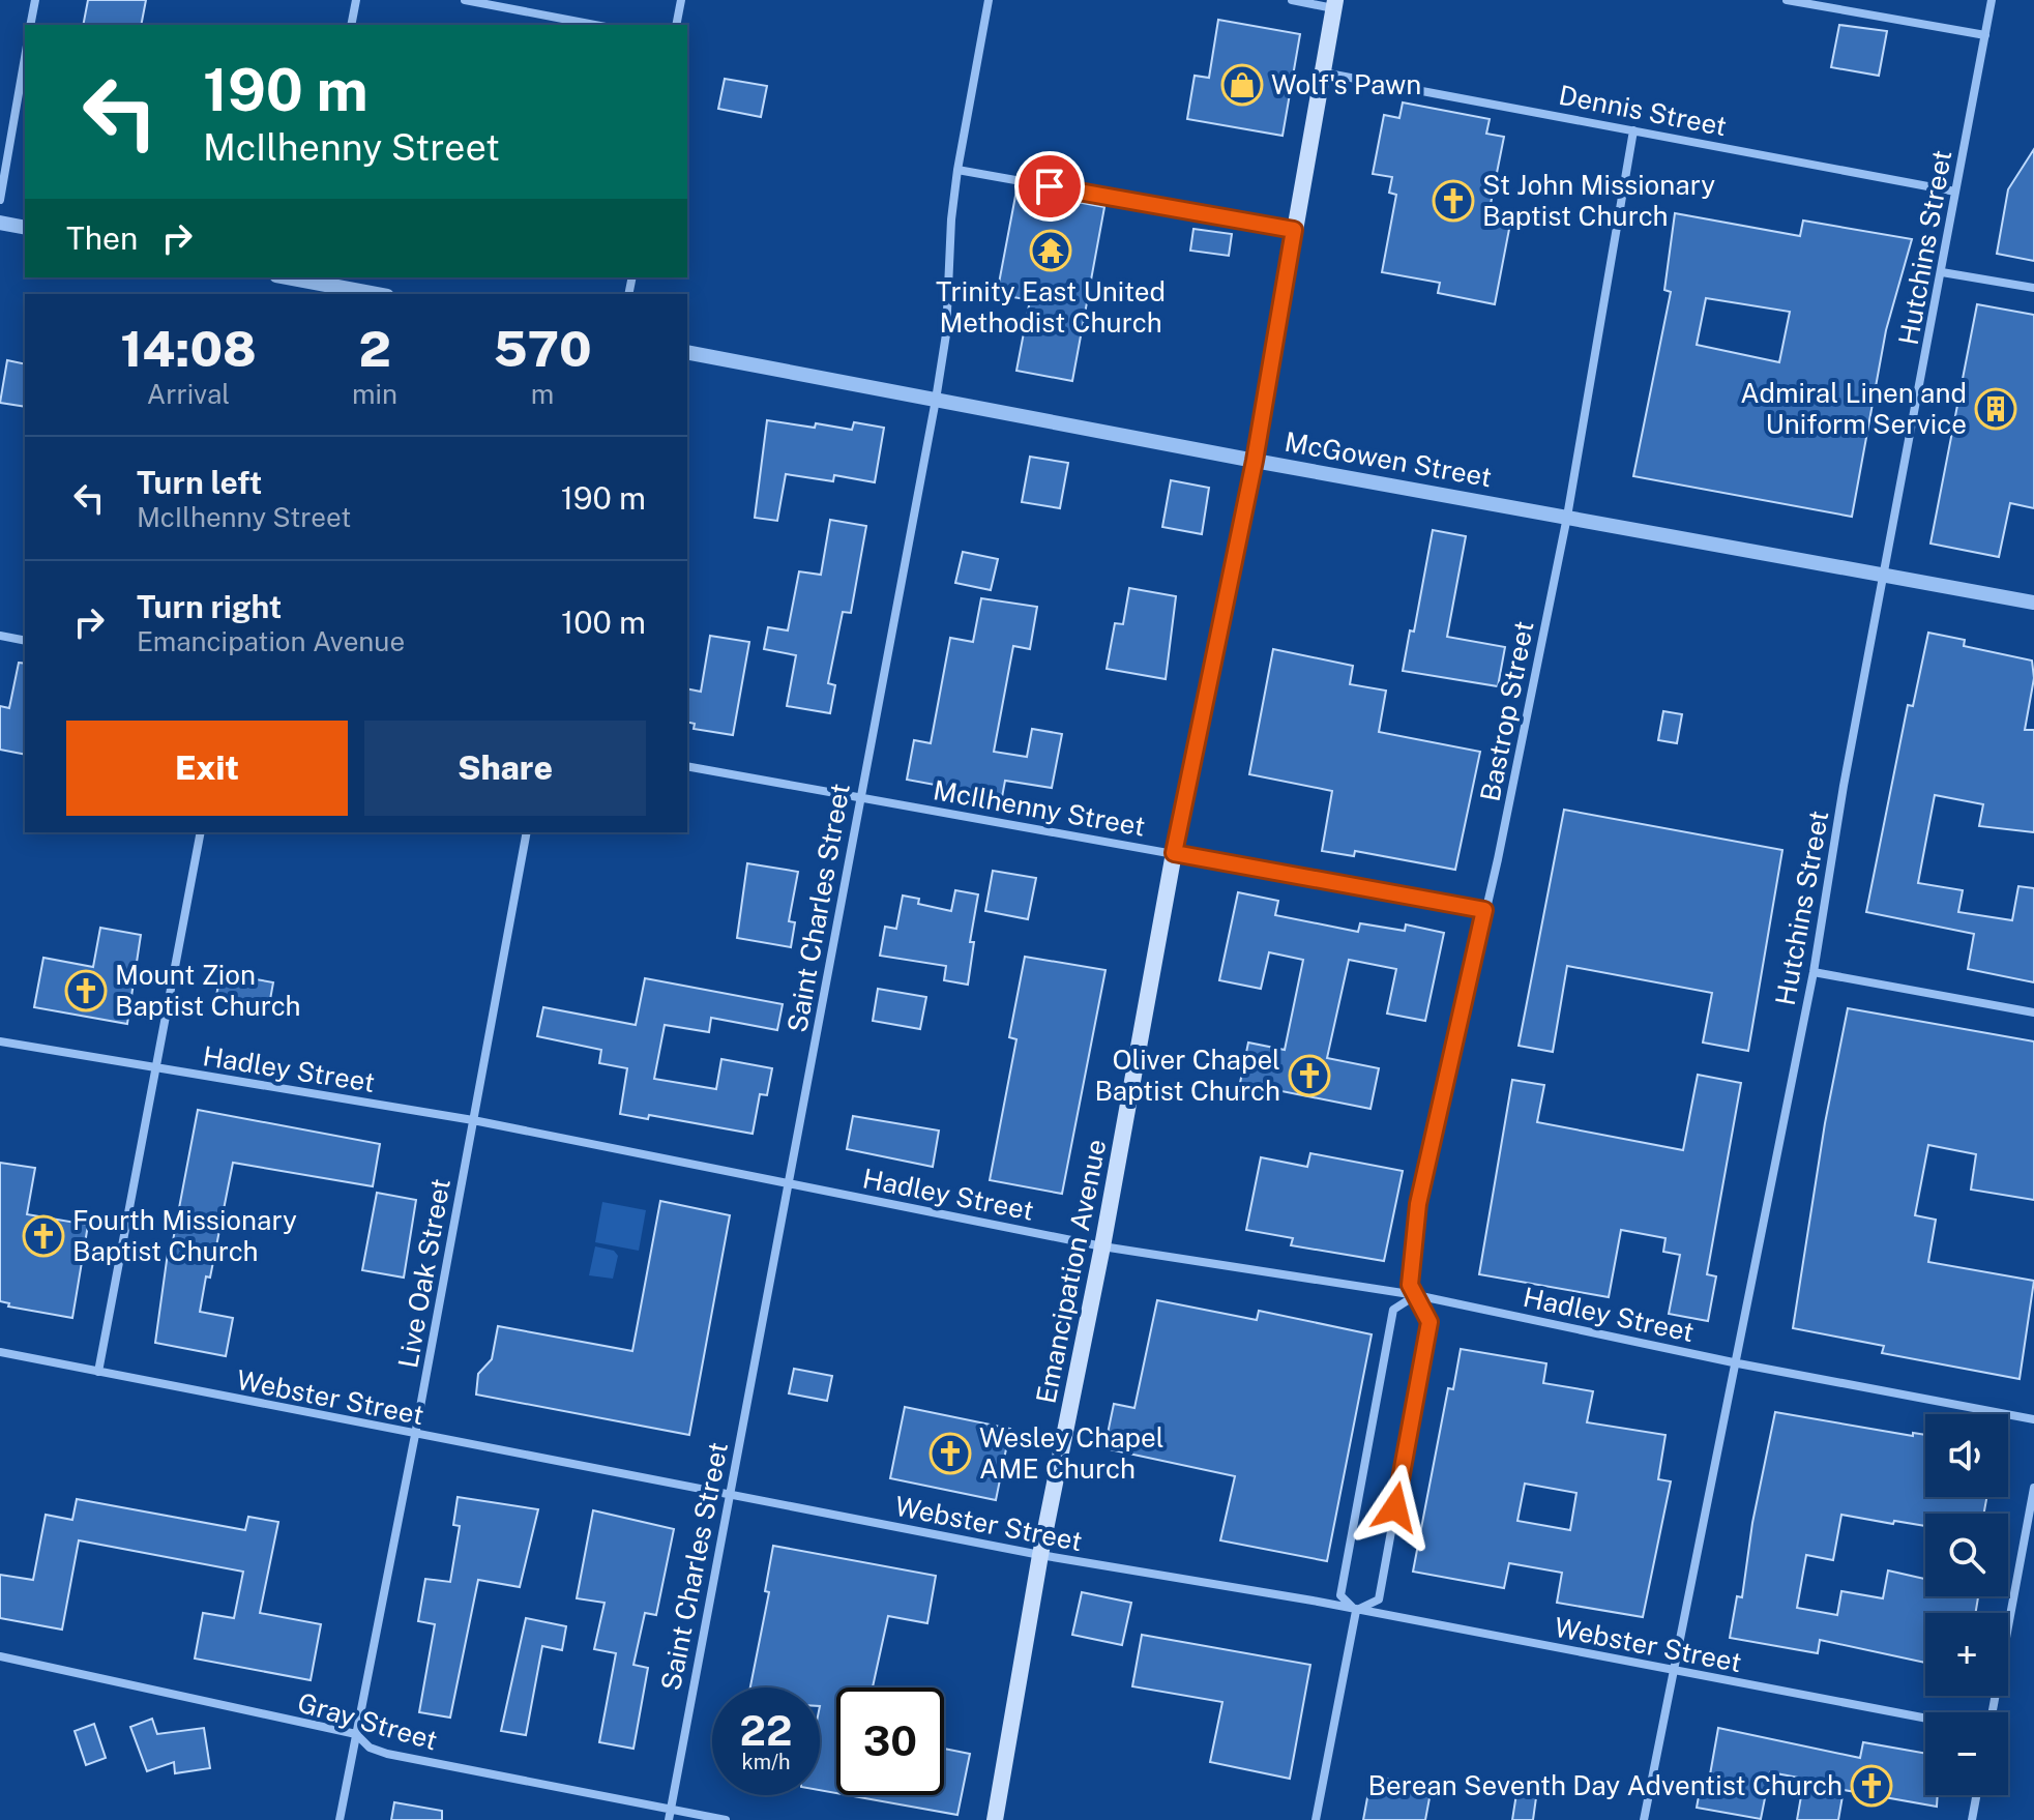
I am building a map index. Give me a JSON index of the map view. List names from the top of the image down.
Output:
{
  "streets": {
    "main road": ["Emancipation Avenue"],
    "street": [
      "Dennis Street",
      "Hutchins Street",
      "McGowen Street",
      "Bastrop Street",
      "McIlhenny Street",
      "Saint Charles Street",
      "Hadley Street",
      "Live Oak Street",
      "Webster Street",
      "Gray Street"
    ]
  },
  "crossings": [
    ["Dennis Street", "Hutchins Street"],
    ["Dennis Street", "Bastrop Street"],
    ["Dennis Street", "Emancipation Avenue"],
    ["Hutchins Street", "McGowen Street"],
    ["Hutchins Street", "Hadley Street"],
    ["Hutchins Street", "Webster Street"],
    ["McGowen Street", "Bastrop Street"],
    ["McGowen Street", "Saint Charles Street"],
    ["McGowen Street", "Emancipation Avenue"],
    ["Bastrop Street", "McIlhenny Street"],
    ["Bastrop Street", "Hadley Street"],
    ["Bastrop Street", "Webster Street"],
    ["McIlhenny Street", "Saint Charles Street"],
    ["McIlhenny Street", "Emancipation Avenue"],
    ["Saint Charles Street", "Hadley Street"],
    ["Saint Charles Street", "Webster Street"],
    ["Saint Charles Street", "Gray Street"],
    ["Hadley Street", "Emancipation Avenue"],
    ["Hadley Street", "Live Oak Street"],
    ["Emancipation Avenue", "Webster Street"],
    ["Live Oak Street", "Webster Street"],
    ["Live Oak Street", "Gray Street"]
  ],
  "places": {
    "shop": ["Wolf's Pawn"],
    "church": [
      "St John Missionary Baptist Church",
      "Mount Zion Baptist Church",
      "Oliver Chapel Baptist Church",
      "Fourth Missionary Baptist Church",
      "Wesley Chapel AME Church",
      "Berean Seventh Day Adventist Church"
    ],
    "temple": ["Trinity East United Methodist Church"],
    "building": ["Admiral Linen and Uniform Service"]
  },
  "page": {
    "turn": ["190 m", "McIlhenny Street"],
    "then": "Then",
    "eta": [
      "14:08",
      "Arrival",
      "2",
      "min",
      "570",
      "m"
    ],
    "list": [
      {
        "name": "Turn left",
        "note": "McIlhenny Street",
        "value": "190 m"
      },
      {
        "name": "Turn right",
        "note": "Emancipation Avenue",
        "value": "100 m"
      }
    ],
    "buttons": ["Exit", "Share"],
    "map_buttons": ["+", "−"],
    "speed": "22 km/h",
    "limit": "30"
  }
}
